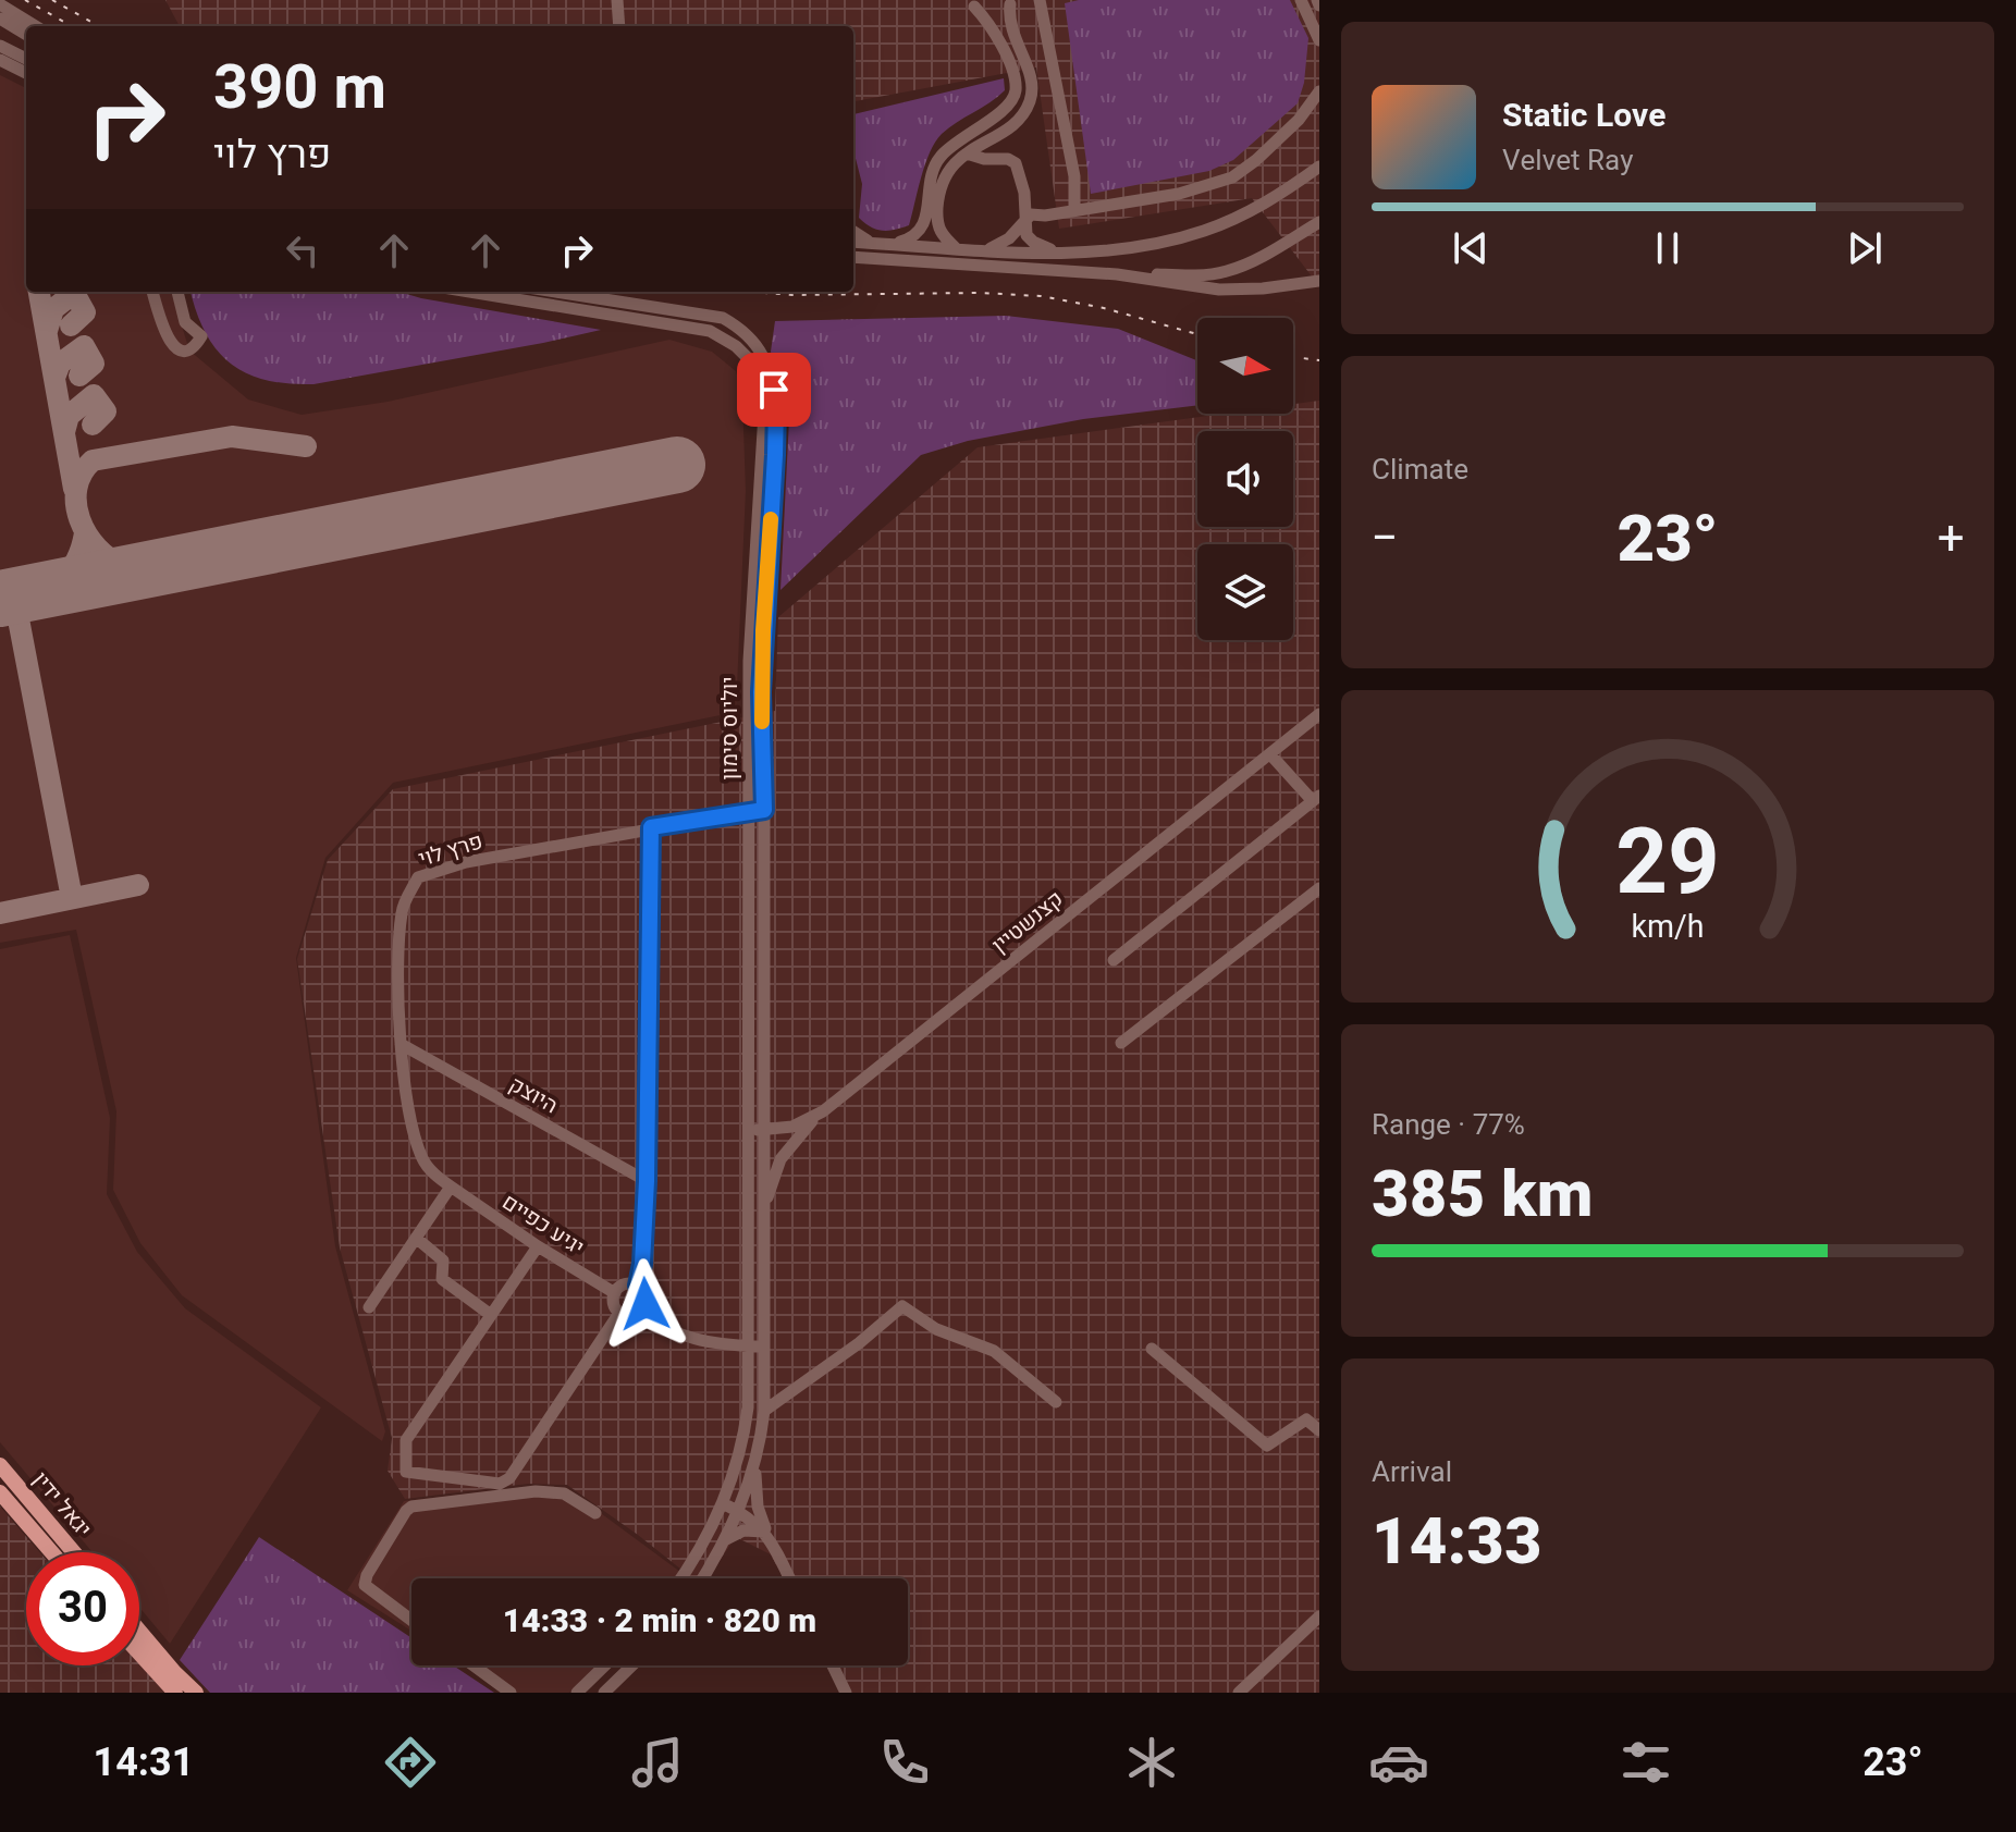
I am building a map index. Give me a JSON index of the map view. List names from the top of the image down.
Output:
{
  "streets": {
    "main road": ["יגאל ידין"],
    "street": [
      "יוליוס סימון",
      "פרץ לוי",
      "קצנשטיין",
      "היוצק",
      "יגיע כפיים"
    ]
  },
  "crossings": [
    ["יוליוס סימון", "פרץ לוי"],
    ["יוליוס סימון", "קצנשטיין"],
    ["פרץ לוי", "היוצק"],
    ["פרץ לוי", "יגיע כפיים"]
  ],
  "north": "right",
  "page": {
    "turn": ["390 m", "פרץ לוי"],
    "song": ["Static Love", "Velvet Ray"],
    "tile": [
      "Climate",
      ["Range · 77%", "385 km"],
      ["Arrival", "14:33"]
    ],
    "heat": ["−", "23°", "+"],
    "limit": "30",
    "trip": "14:33 · 2 min · 820 m",
    "tabs": ["14:31", "23°"],
    "gauge": ["29", "km/h"]
  }
}
